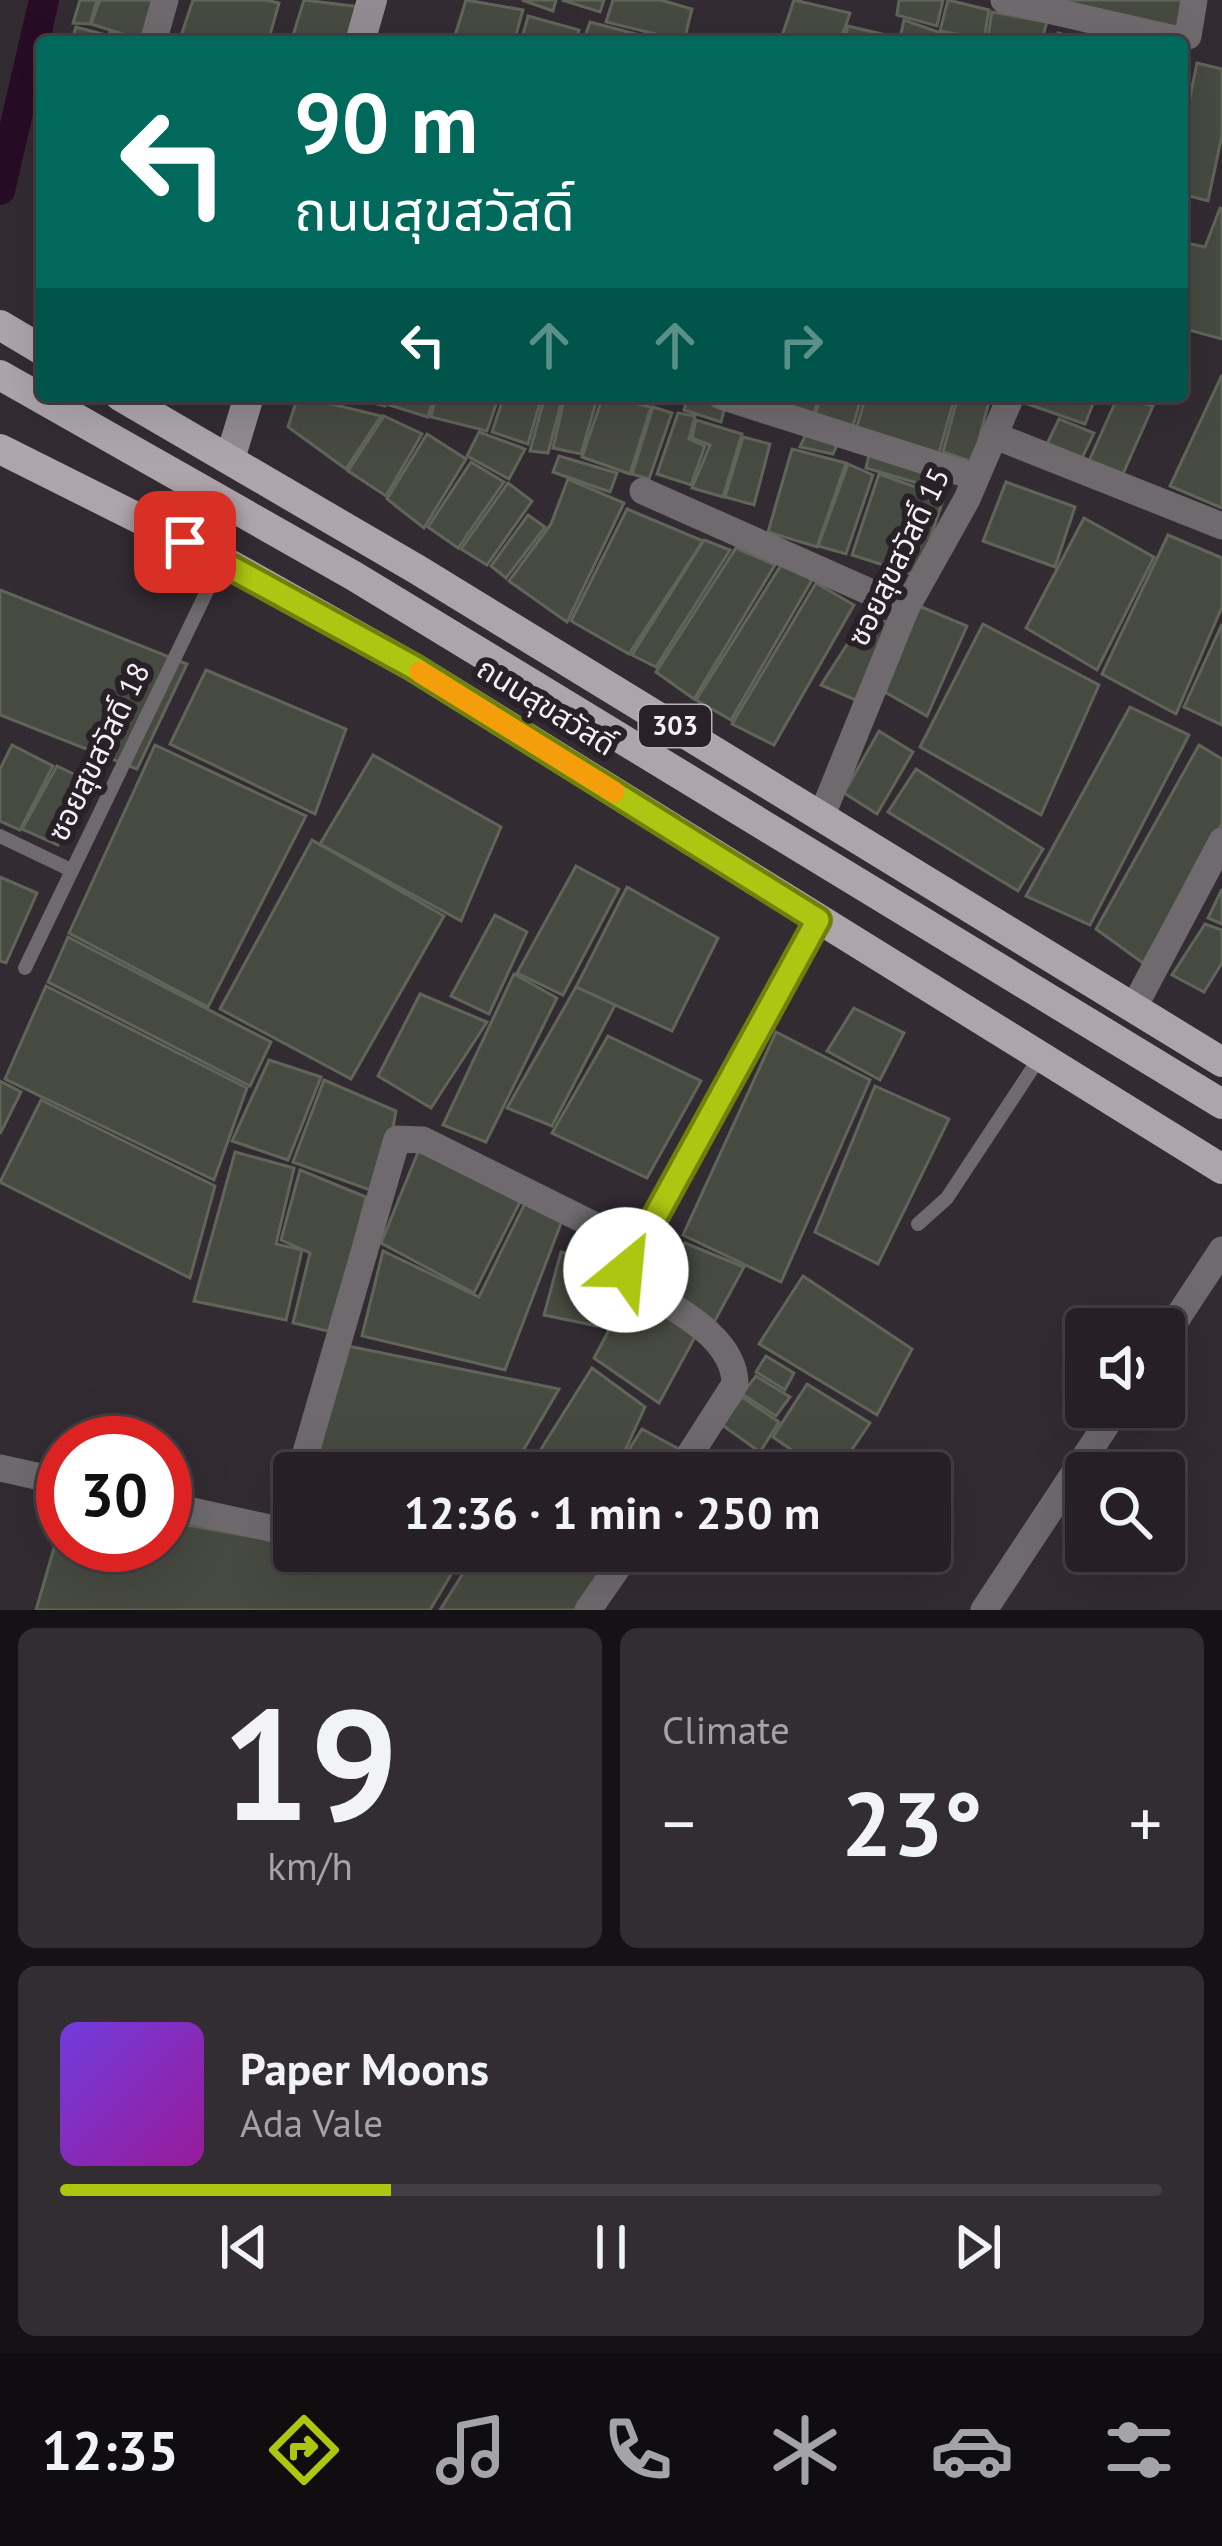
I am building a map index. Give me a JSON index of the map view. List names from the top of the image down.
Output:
{
  "streets": {
    "main road": ["ถนนสุขสวัสดิ์", "303"],
    "street": ["ซอยสุขสวัสดิ์ 15"],
    "lane": ["ซอยสุขสวัสดิ์ 18"]
  },
  "crossings": [
    ["ซอยสุขสวัสดิ์ 15", "ถนนสุขสวัสดิ์"],
    ["ถนนสุขสวัสดิ์", "ซอยสุขสวัสดิ์ 18"]
  ],
  "page": {
    "turn": ["90 m", "ถนนสุขสวัสดิ์"],
    "limit": "30",
    "trip": "12:36 · 1 min · 250 m",
    "tile": [
      ["19", "km/h"],
      "Climate"
    ],
    "heat": ["−", "23°", "+"],
    "song": ["Paper Moons", "Ada Vale"],
    "tabs": "12:35"
  }
}
